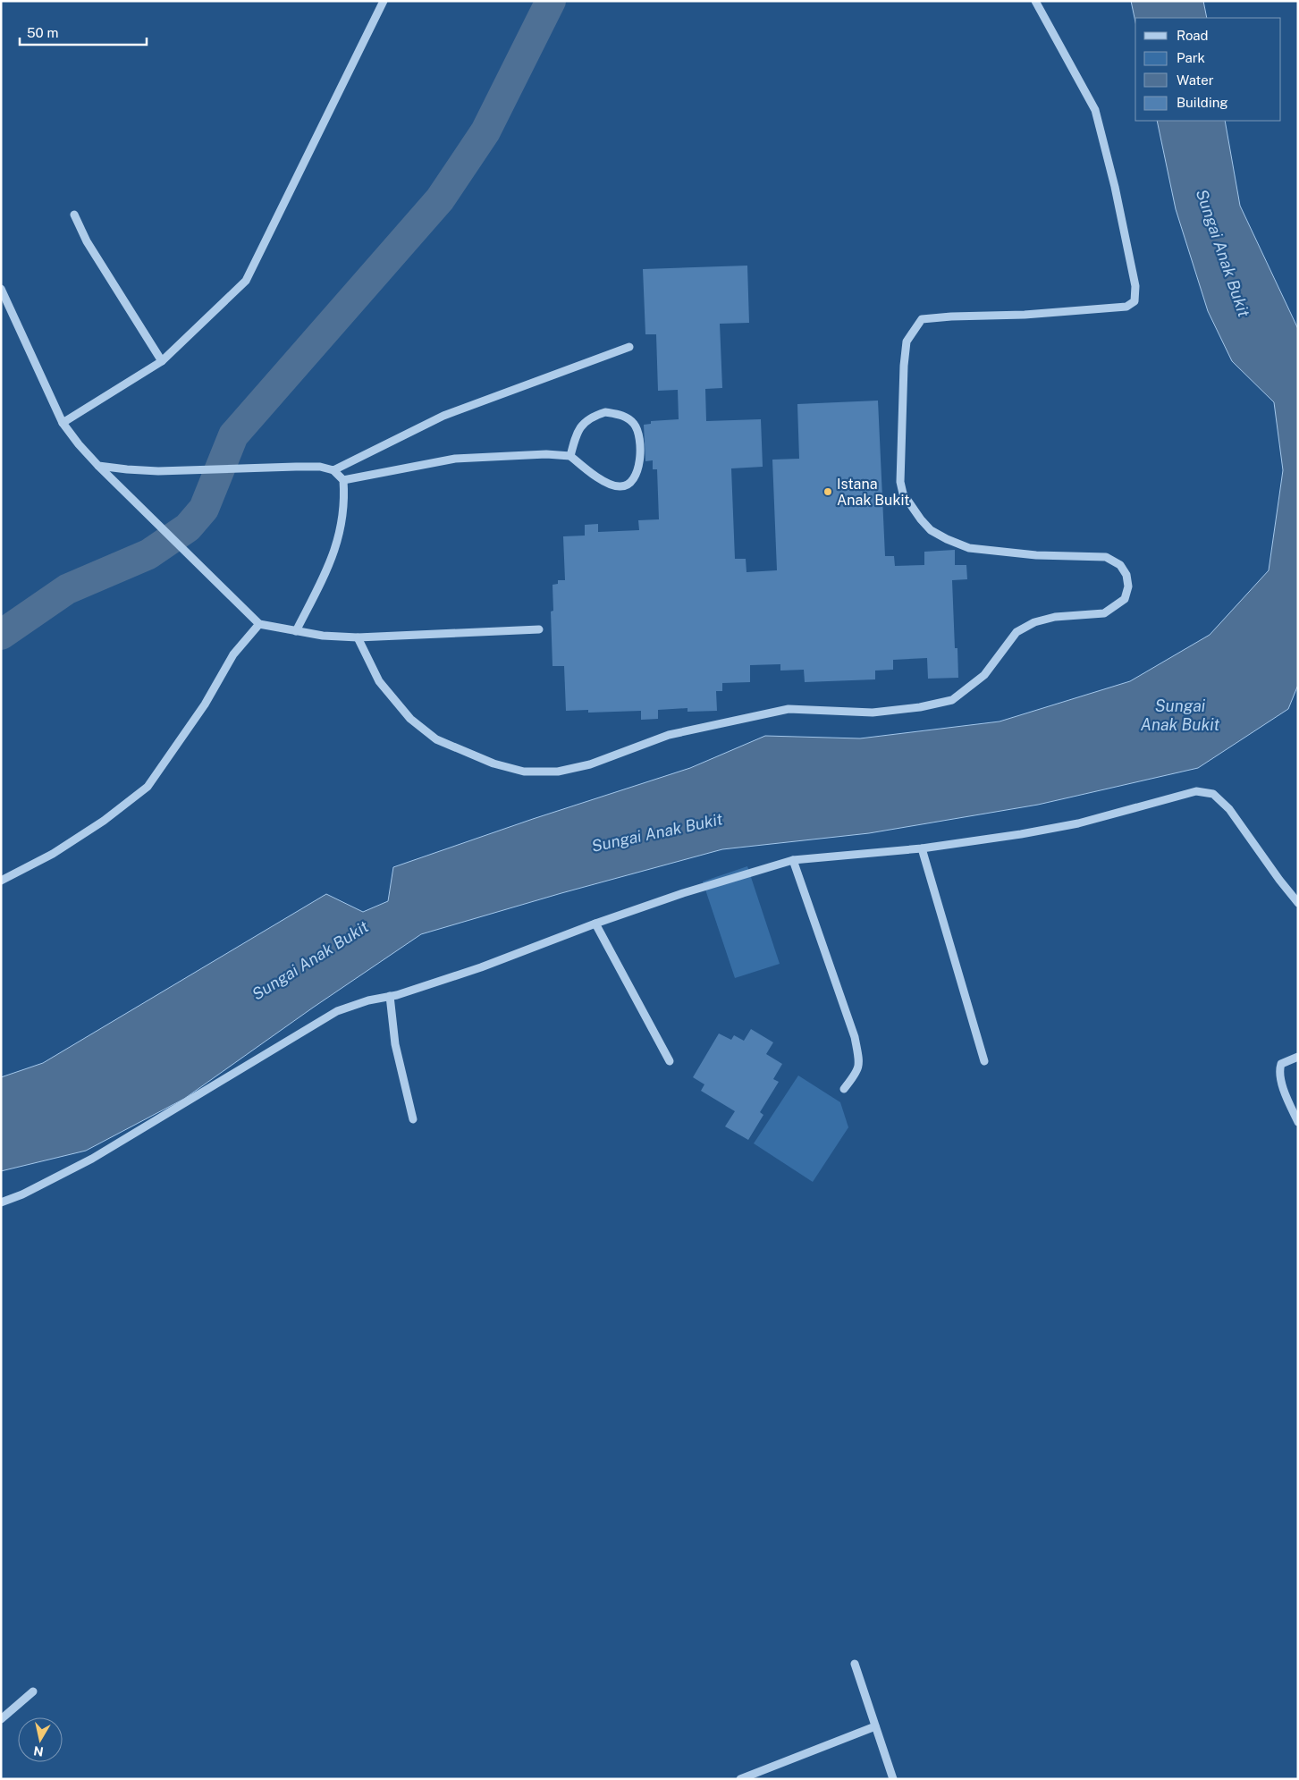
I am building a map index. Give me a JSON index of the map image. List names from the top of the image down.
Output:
{
  "water": ["Sungai Anak Bukit"],
  "places": ["Istana Anak Bukit"],
  "legend": [
    "Road",
    "Park",
    "Water",
    "Building"
  ],
  "scale_bar": "50 m",
  "north": "bottom"
}
